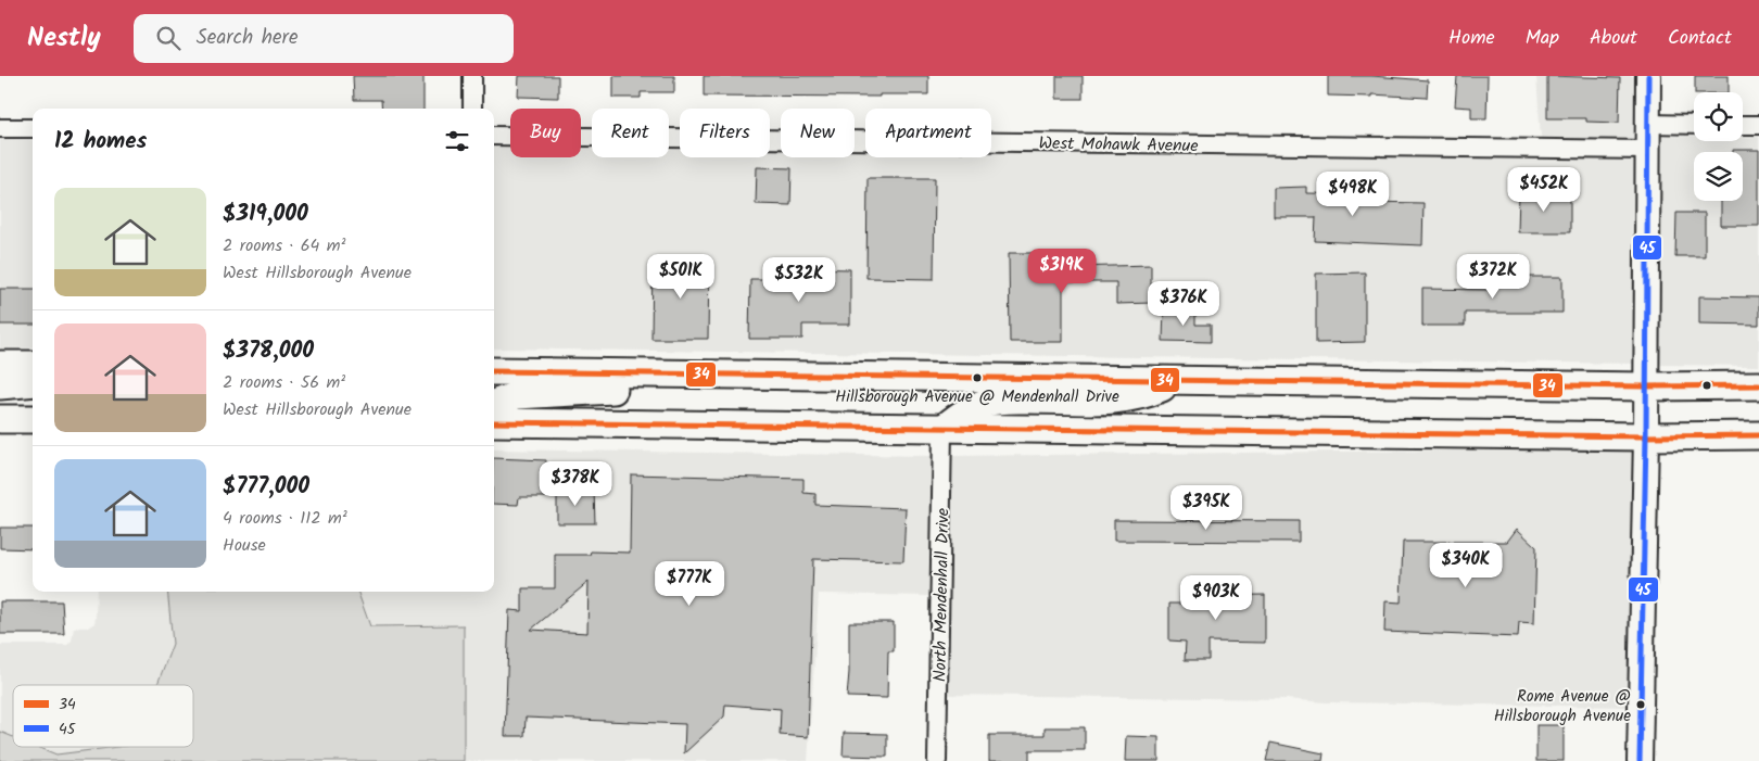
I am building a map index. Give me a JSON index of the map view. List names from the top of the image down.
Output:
{
  "streets": {
    "street": ["West Mohawk Avenue", "North Mendenhall Drive"]
  },
  "places": ["Hillsborough Avenue @ Mendenhall Drive", "Rome Avenue @ Hillsborough Avenue"],
  "lines": ["transit line 45", "transit line 34"],
  "legend": ["34", "45"],
  "page": {
    "header": "Nestly",
    "search": "Search here",
    "nav": [
      "Home",
      "Map",
      "About",
      "Contact"
    ],
    "chip": [
      "Buy",
      "Rent",
      "Filters",
      "New",
      "Apartment"
    ],
    "heading": "12 homes",
    "price": [
      "$452K",
      "$498K",
      "$319K",
      "$501K",
      "$372K",
      "$532K",
      "$376K",
      "$378K",
      "$395K",
      "$340K",
      "$777K",
      "$903K"
    ],
    "list": [
      {
        "name": "$319,000",
        "note": "2 rooms · 64 m² · West Hillsborough Avenue"
      },
      {
        "name": "$378,000",
        "note": "2 rooms · 56 m² · West Hillsborough Avenue"
      },
      {
        "name": "$777,000",
        "note": "4 rooms · 112 m² · House"
      }
    ]
  }
}
